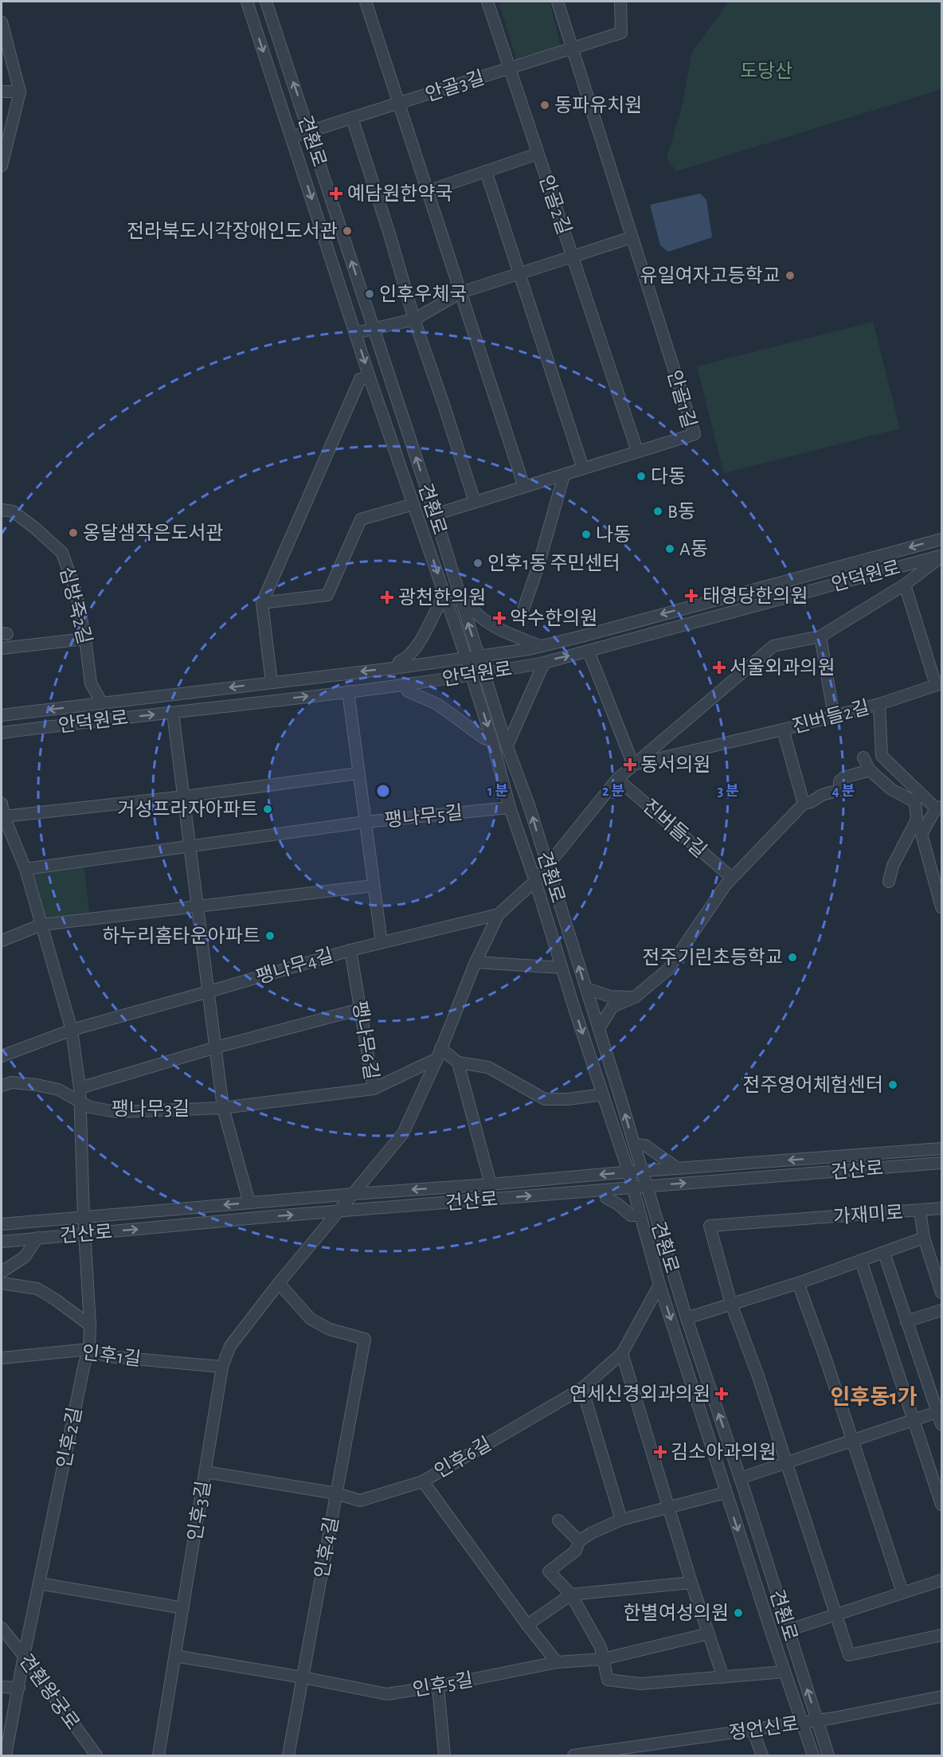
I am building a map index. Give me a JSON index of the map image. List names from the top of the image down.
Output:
{
  "streets": {
    "street": [
      "안골3길",
      "견훤로",
      "안골2길",
      "안골1길",
      "안덕원로",
      "심방죽2길",
      "진버들2길",
      "팽나무5길",
      "진버들1길",
      "팽나무4길",
      "팽나무6길",
      "팽나무3길",
      "건산로",
      "가재미로",
      "인후1길",
      "인후2길",
      "인후6길",
      "인후3길",
      "인후4길",
      "인후5길",
      "견훤왕궁로",
      "정언신로"
    ]
  },
  "crossings": [
    ["안골3길", "견훤로"],
    ["안골3길", "안골2길"],
    ["견훤로", "안골2길"],
    ["견훤로", "안골1길"],
    ["견훤로", "안덕원로"],
    ["견훤로", "팽나무5길"],
    ["견훤로", "건산로"],
    ["견훤로", "인후6길"],
    ["견훤로", "정언신로"],
    ["안골2길", "안골1길"],
    ["안덕원로", "심방죽2길"],
    ["안덕원로", "팽나무5길"],
    ["팽나무5길", "팽나무4길"],
    ["팽나무4길", "팽나무6길"],
    ["건산로", "인후2길"],
    ["건산로", "인후3길"],
    ["인후1길", "인후2길"],
    ["인후1길", "인후3길"],
    ["인후2길", "견훤왕궁로"],
    ["인후6길", "인후3길"],
    ["인후6길", "인후4길"],
    ["인후3길", "인후4길"],
    ["인후3길", "인후5길"],
    ["인후4길", "인후5길"]
  ],
  "districts": ["인후동1가"],
  "parks": ["도당산"],
  "places": {
    "other": [
      "동파유치원",
      "전라북도시각장애인도서관",
      "유일여자고등학교",
      "인후우체국",
      "다동",
      "B동",
      "옹달샘작은도서관",
      "나동",
      "A동",
      "인후1동 주민센터",
      "거성프라자아파트",
      "하누리홈타운아파트",
      "전주기린초등학교",
      "전주영어체험센터",
      "한별여성의원"
    ],
    "health": [
      "예담원한약국",
      "태영당한의원",
      "광천한의원",
      "약수한의원",
      "서울외과의원",
      "동서의원",
      "연세신경외과의원",
      "김소아과의원"
    ]
  },
  "rings": [
    "1 분",
    "2 분",
    "3 분",
    "4 분"
  ]
}
